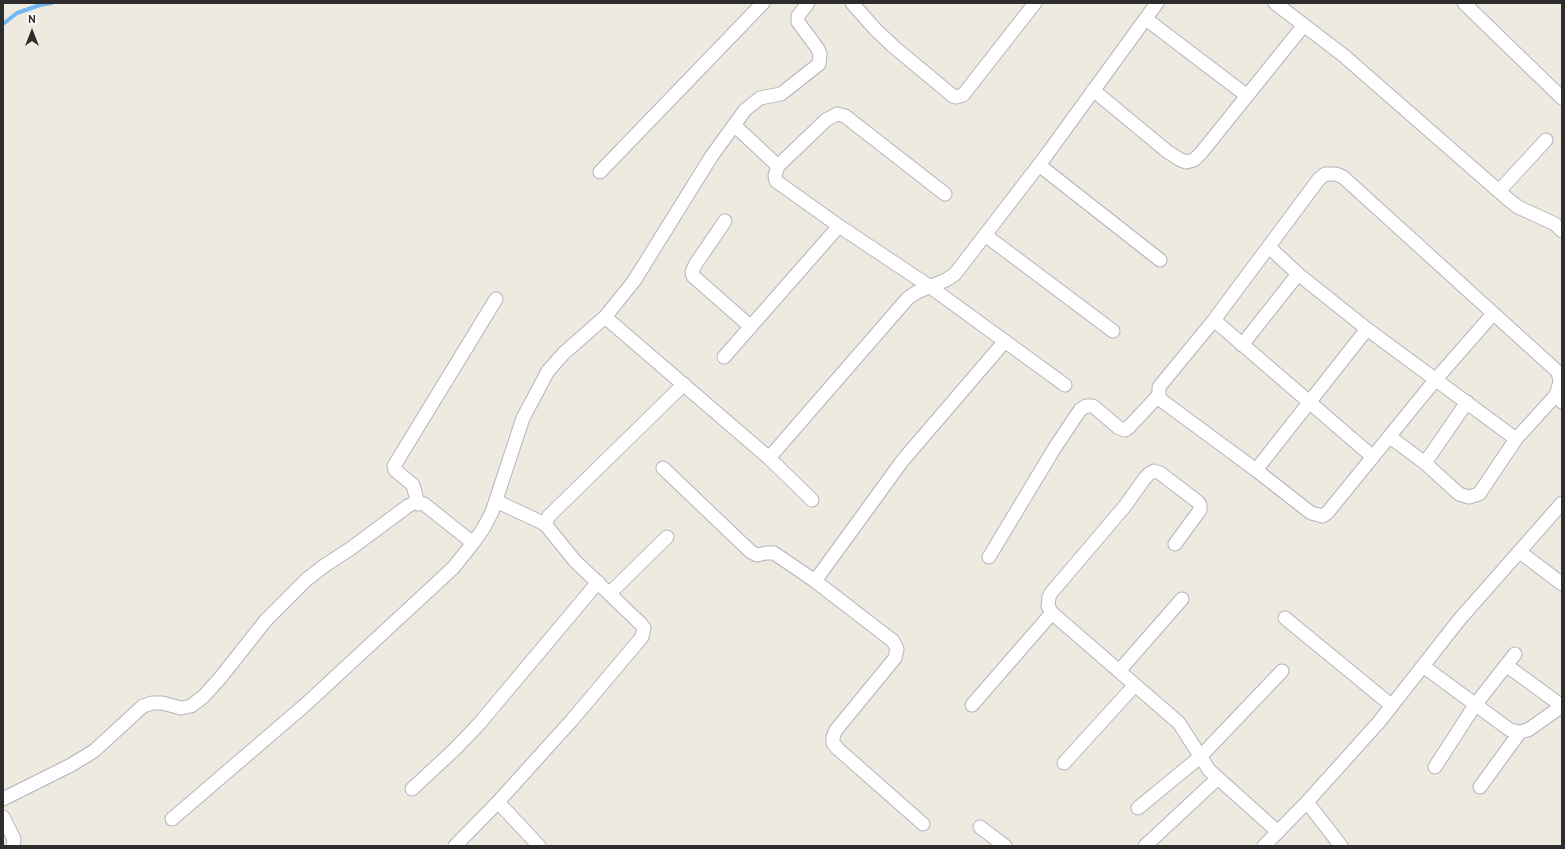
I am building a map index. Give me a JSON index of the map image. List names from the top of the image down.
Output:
{
  "north": "top"
}
